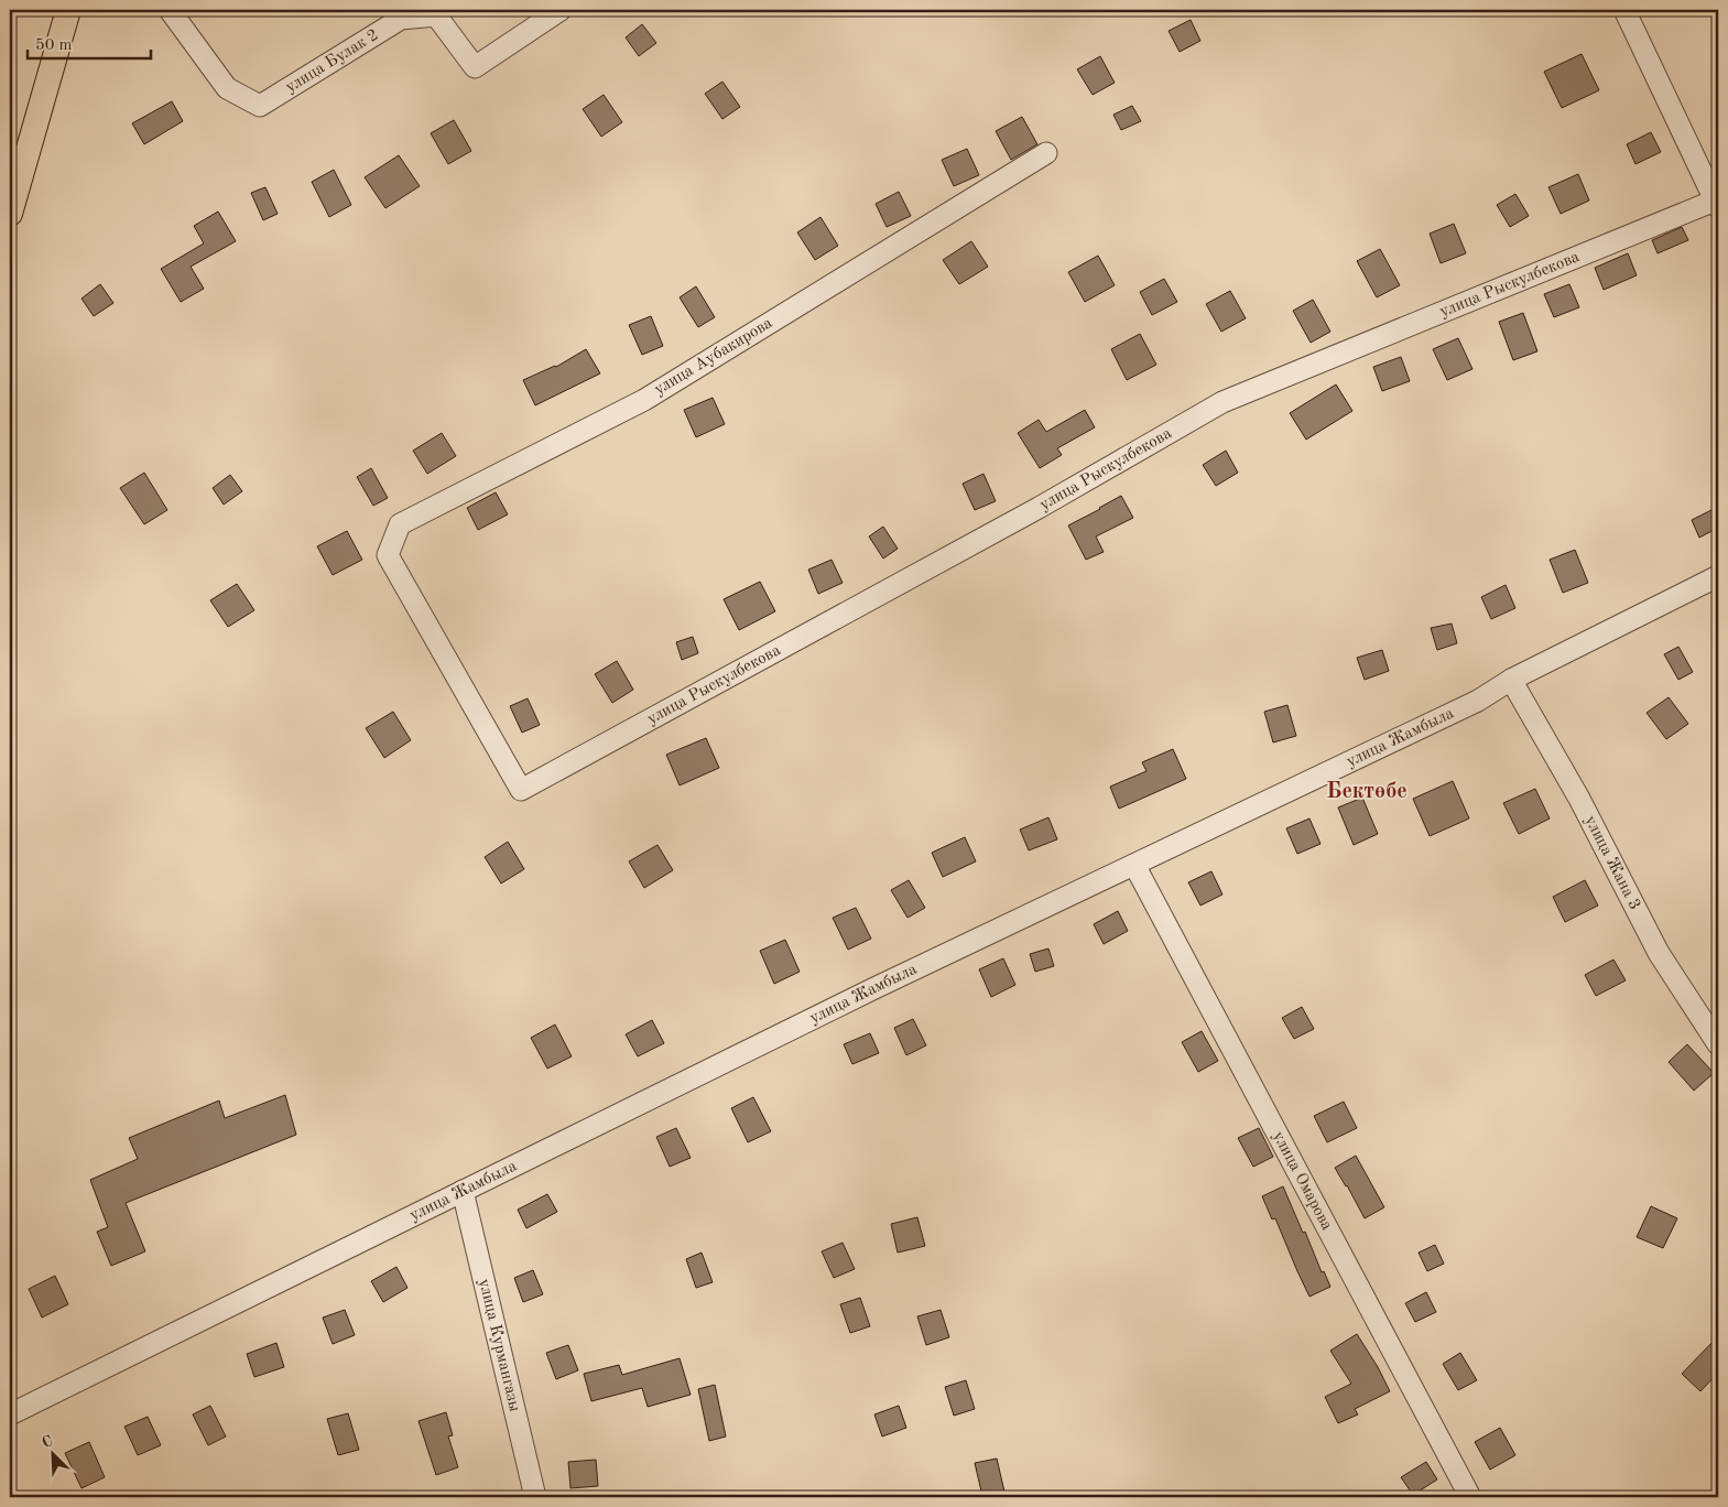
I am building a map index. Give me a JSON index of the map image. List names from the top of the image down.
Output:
{
  "streets": {
    "street": [
      "улица Булак 2",
      "улица Рыскулбекова",
      "улица Аубакирова",
      "улица Жамбыла",
      "улица Жана 3",
      "улица Омарова",
      "улица Курмангазы"
    ]
  },
  "crossings": [
    ["улица Рыскулбекова", "улица Аубакирова"],
    ["улица Жамбыла", "улица Жана 3"],
    ["улица Жамбыла", "улица Омарова"],
    ["улица Жамбыла", "улица Курмангазы"]
  ],
  "districts": ["Бектөбе"],
  "scale_bar": "50 m",
  "north": "top left"
}
